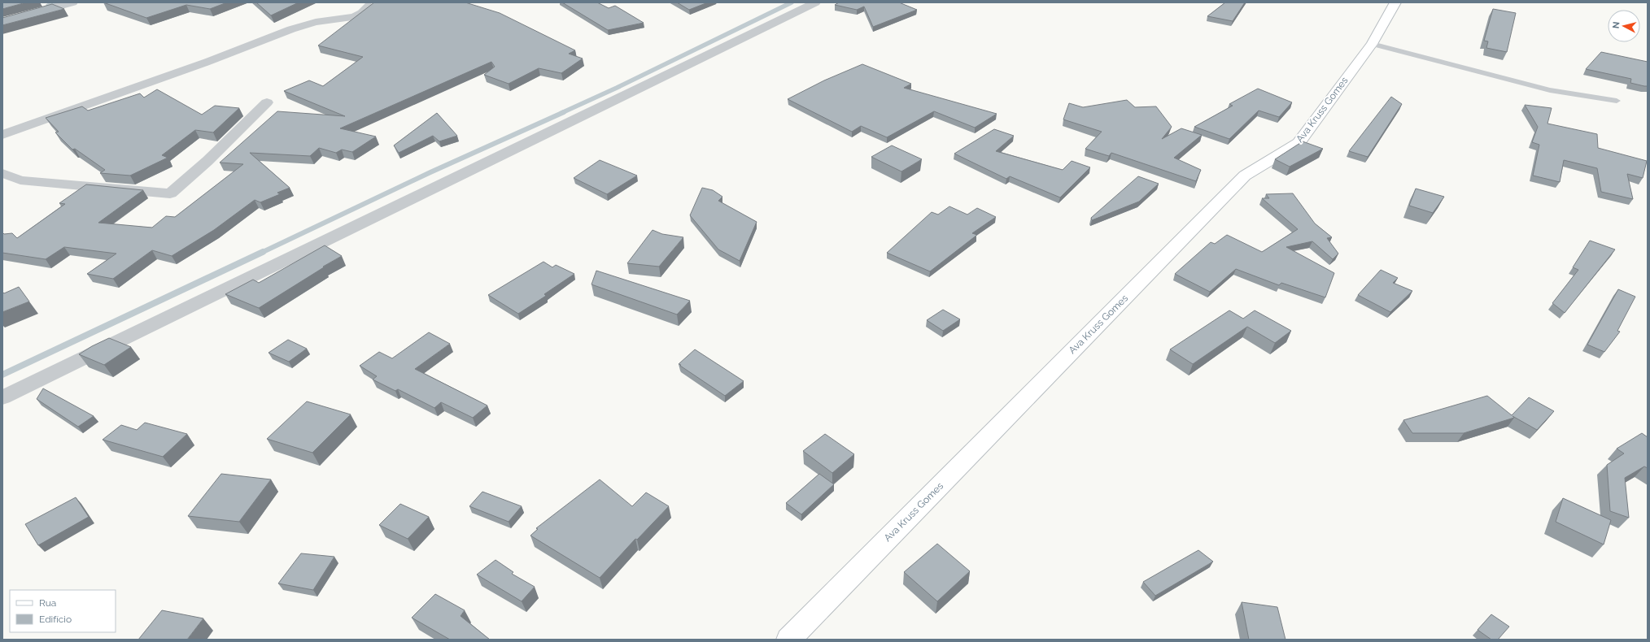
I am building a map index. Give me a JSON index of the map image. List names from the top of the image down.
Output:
{
  "streets": {
    "street": ["Ava Kruss Gomes"]
  },
  "legend": ["Rua", "Edifício"],
  "north": "left"
}
